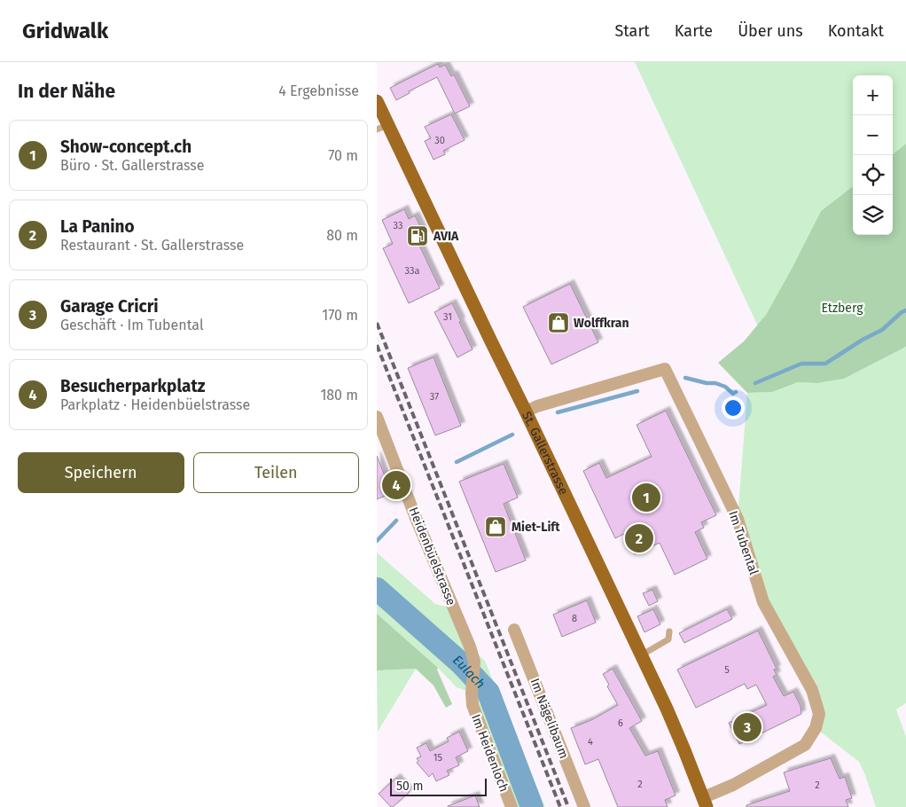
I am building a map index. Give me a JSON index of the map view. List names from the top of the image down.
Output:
{
  "streets": {
    "main road": ["St. Gallerstrasse"],
    "street": [
      "Im Tubental",
      "Heidenbüelstrasse",
      "Im Nägelibaum",
      "Im Heidenloch"
    ]
  },
  "crossings": [
    ["St. Gallerstrasse", "Im Tubental"],
    ["Heidenbüelstrasse", "Im Heidenloch"]
  ],
  "water": ["Eulach"],
  "parks": ["Etzberg"],
  "places": {
    "fuel station": ["AVIA"],
    "shop": ["Wolffkran", "Miet-Lift"]
  },
  "house_numbers": [
    "30",
    "33",
    "33a",
    "31",
    "37",
    "8",
    "5",
    "6",
    "4",
    "15",
    "2",
    "2"
  ],
  "scale_bar": "50 m",
  "page": {
    "header": "Gridwalk",
    "nav": [
      "Start",
      "Karte",
      "Über uns",
      "Kontakt"
    ],
    "heading": ["In der Nähe", "4 Ergebnisse"],
    "map_buttons": ["+", "−"],
    "list": [
      {
        "mark": "1",
        "name": "Show-concept.ch",
        "note": "Büro · St. Gallerstrasse",
        "value": "70 m"
      },
      {
        "mark": "2",
        "name": "La Panino",
        "note": "Restaurant · St. Gallerstrasse",
        "value": "80 m"
      },
      {
        "mark": "3",
        "name": "Garage Cricri",
        "note": "Geschäft · Im Tubental",
        "value": "170 m"
      },
      {
        "mark": "4",
        "name": "Besucherparkplatz",
        "note": "Parkplatz · Heidenbüelstrasse",
        "value": "180 m"
      }
    ],
    "buttons": ["Speichern", "Teilen"],
    "pins": [
      "4",
      "1",
      "2",
      "3"
    ],
    "scale": "50 m"
  }
}
